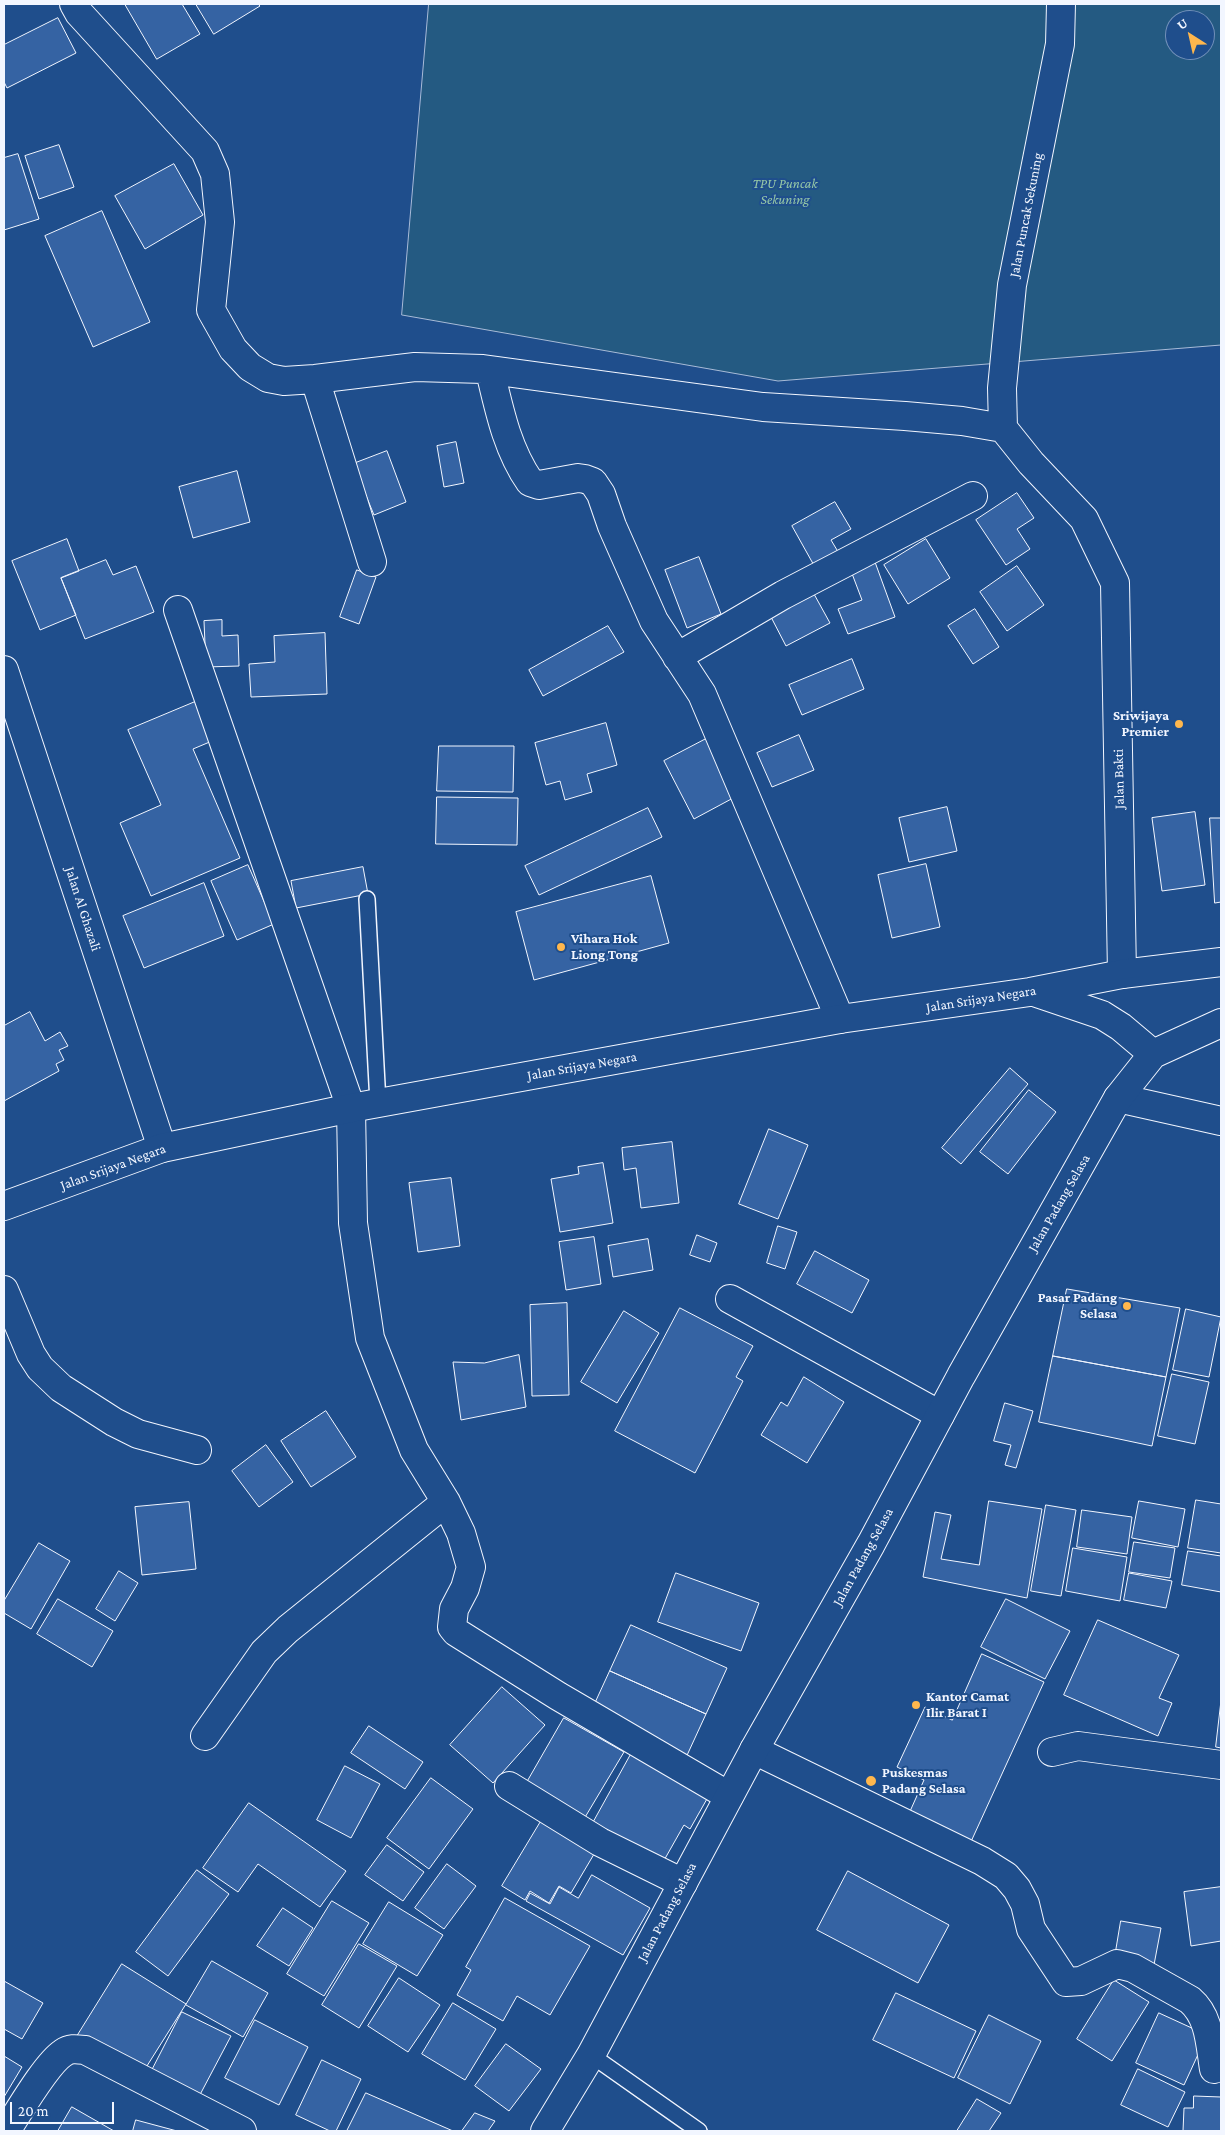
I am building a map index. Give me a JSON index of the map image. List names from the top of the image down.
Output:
{
  "streets": {
    "street": [
      "Jalan Puncak Sekuning",
      "Jalan Bakti",
      "Jalan Al Ghazali",
      "Jalan Srijaya Negara",
      "Jalan Padang Selasa"
    ]
  },
  "crossings": [
    ["Jalan Puncak Sekuning", "Jalan Bakti"],
    ["Jalan Bakti", "Jalan Srijaya Negara"],
    ["Jalan Al Ghazali", "Jalan Srijaya Negara"]
  ],
  "parks": ["TPU Puncak Sekuning"],
  "places": [
    "Sriwijaya Premier",
    "Vihara Hok Liong Tong",
    "Pasar Padang Selasa",
    "Kantor Camat Ilir Barat I",
    "Puskesmas Padang Selasa"
  ],
  "scale_bar": "20 m",
  "north": "top left"
}
